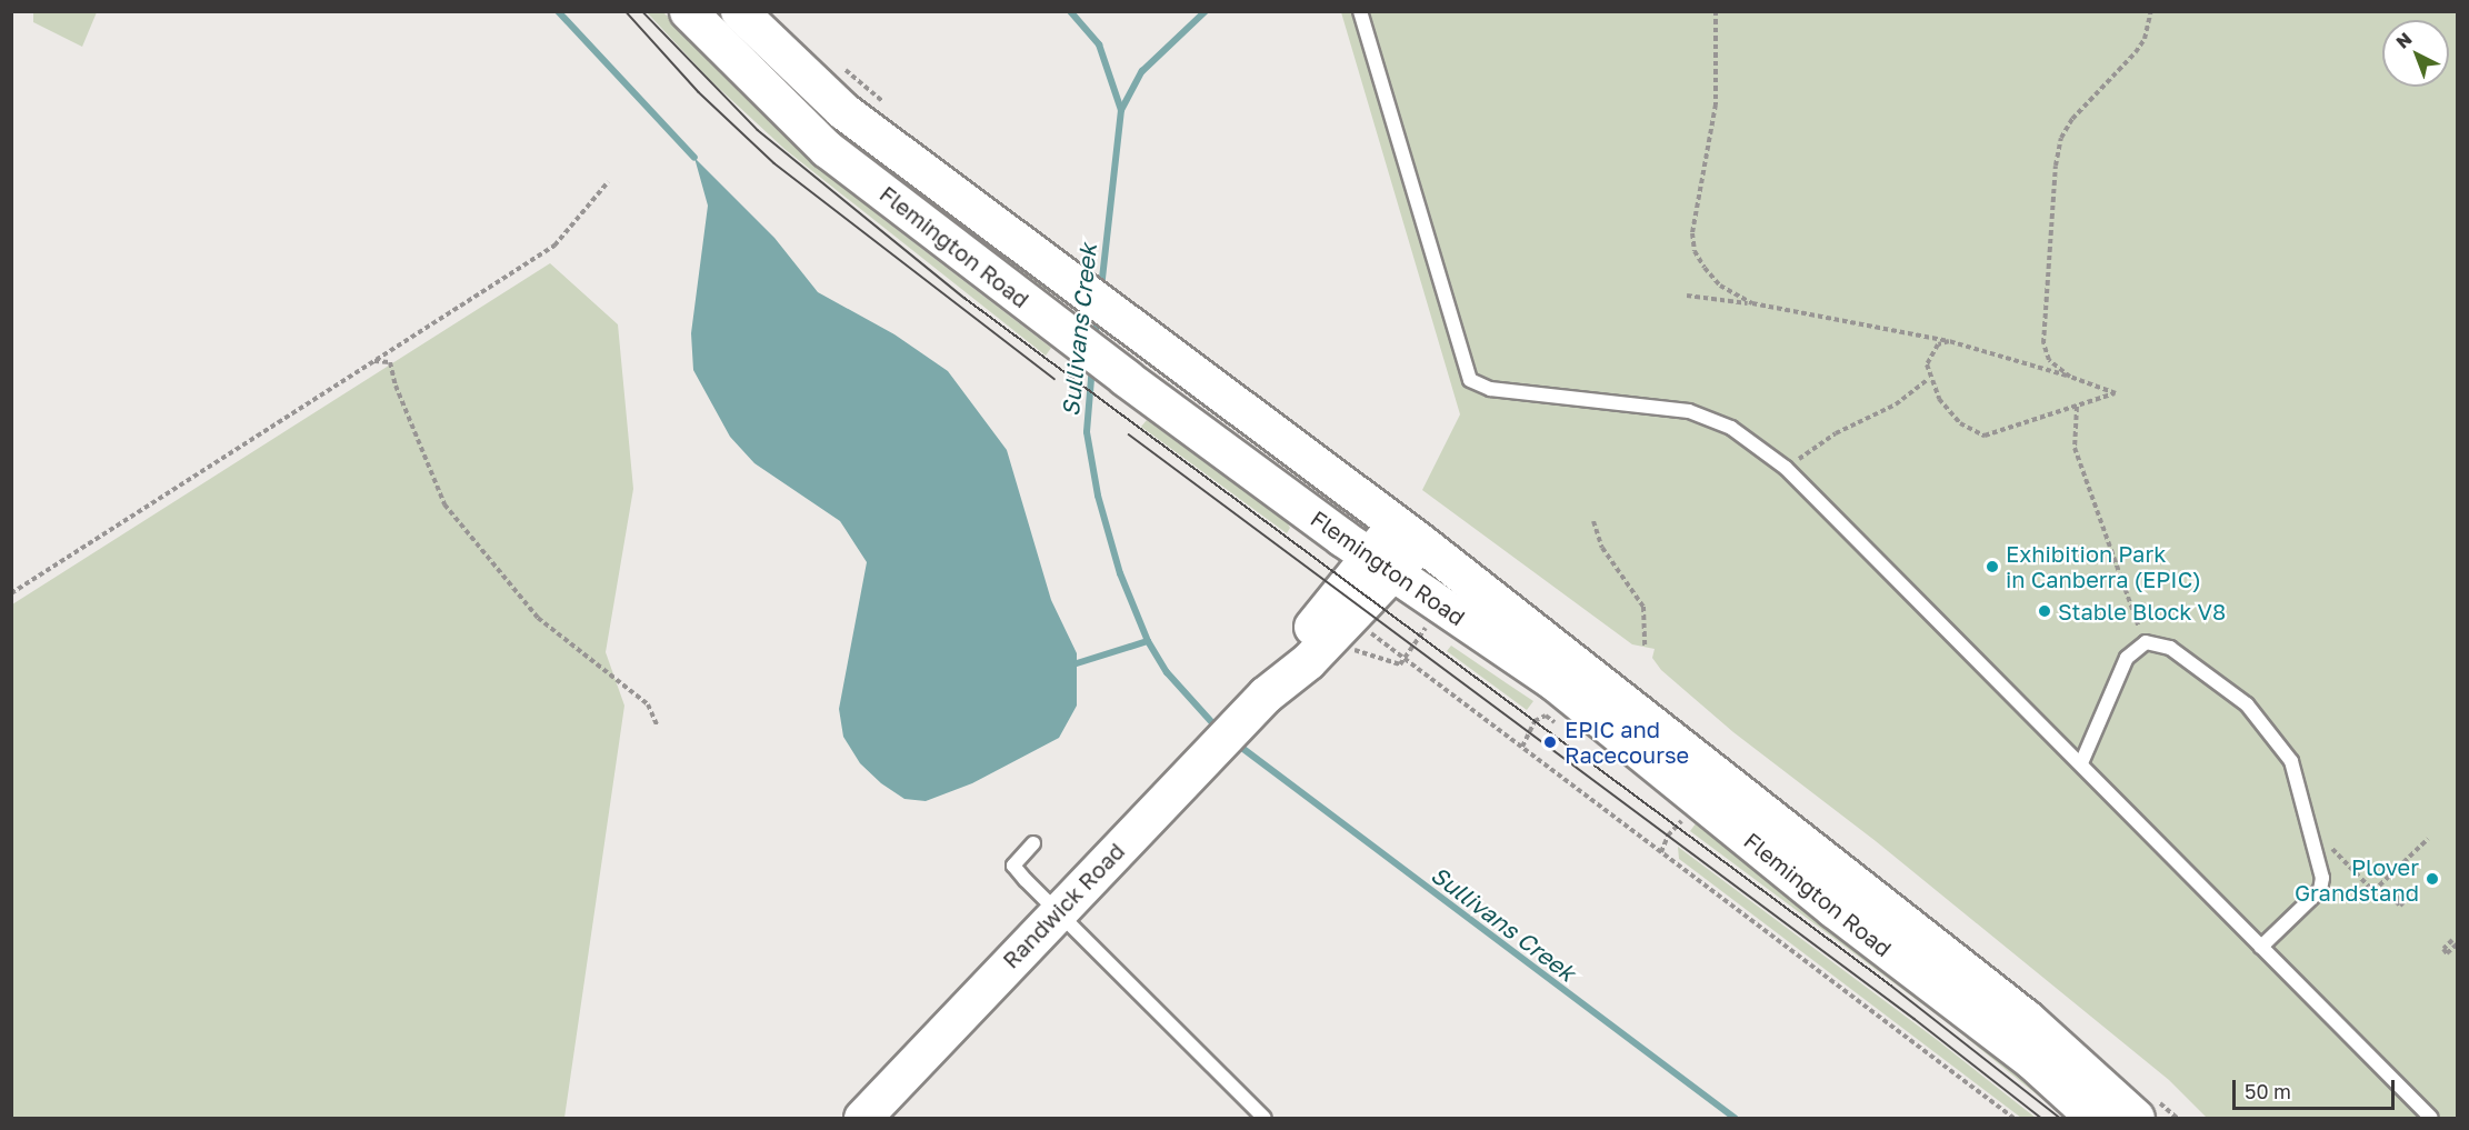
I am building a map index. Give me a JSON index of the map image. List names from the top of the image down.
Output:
{
  "streets": {
    "main road": ["Flemington Road", "Randwick Road"]
  },
  "crossings": [
    ["Flemington Road", "Randwick Road"]
  ],
  "water": ["Sullivans Creek"],
  "places": [
    "Exhibition Park in Canberra (EPIC)",
    "Stable Block V8",
    "EPIC and Racecourse",
    "Plover Grandstand"
  ],
  "scale_bar": "50 m",
  "north": "top left"
}
